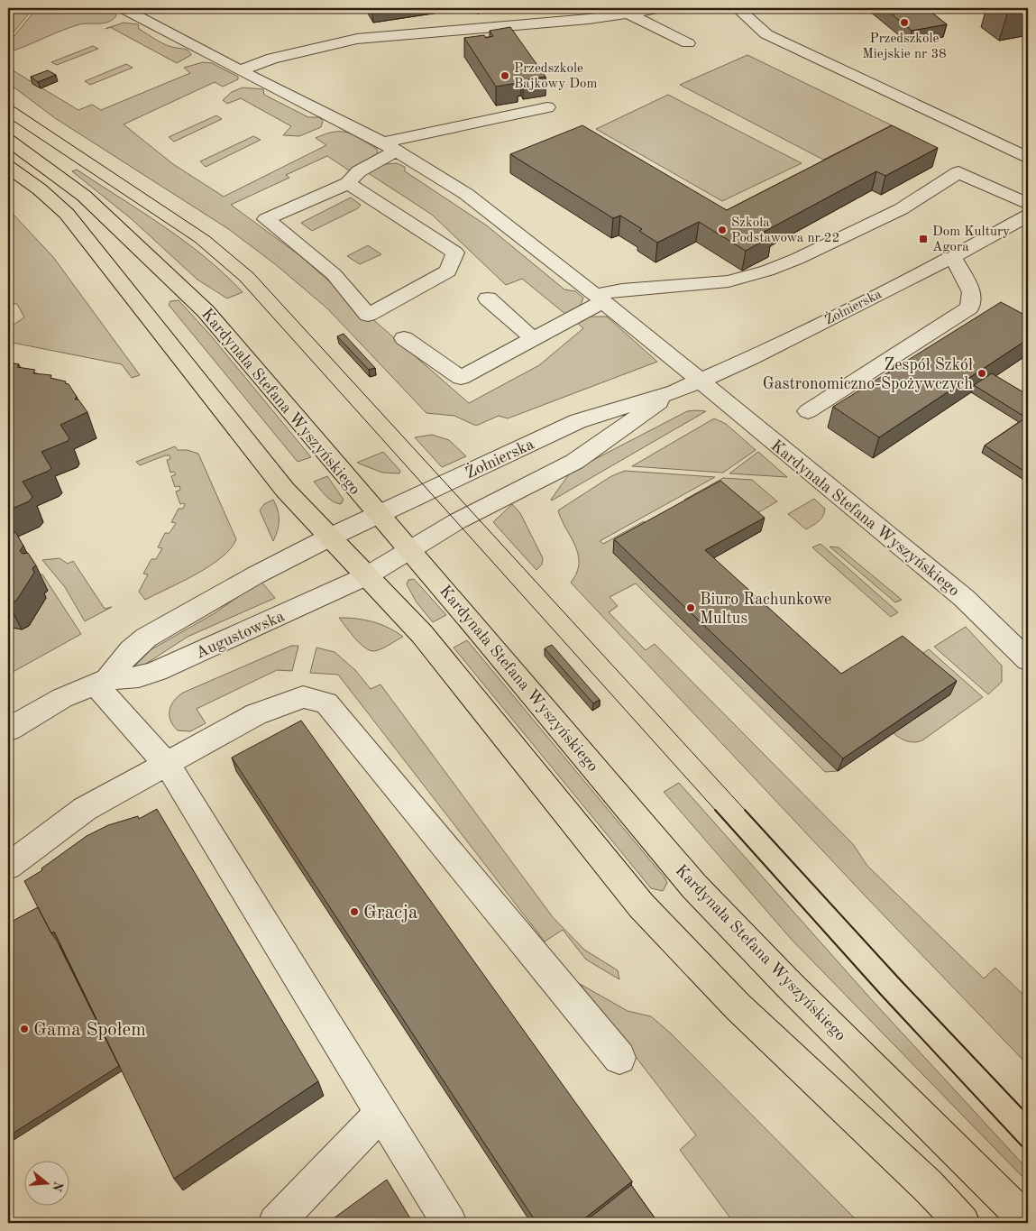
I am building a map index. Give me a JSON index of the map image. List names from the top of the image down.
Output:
{
  "streets": {
    "main road": ["Kardynała Stefana Wyszyńskiego"],
    "street": ["Żołnierska", "Augustowska"]
  },
  "crossings": [
    ["Żołnierska", "Kardynała Stefana Wyszyńskiego"],
    ["Żołnierska", "Augustowska"]
  ],
  "places": {
    "other": [
      "Przedszkole Miejskie nr 38",
      "Przedszkole Bajkowy Dom",
      "Szkoła Podstawowa nr 22",
      "Zespół Szkół Gastronomiczno-Spożywczych",
      "Biuro Rachunkowe Multus",
      "Gracja",
      "Gama Społem"
    ],
    "transit": ["Dom Kultury Agora"]
  },
  "north": "right"
}
